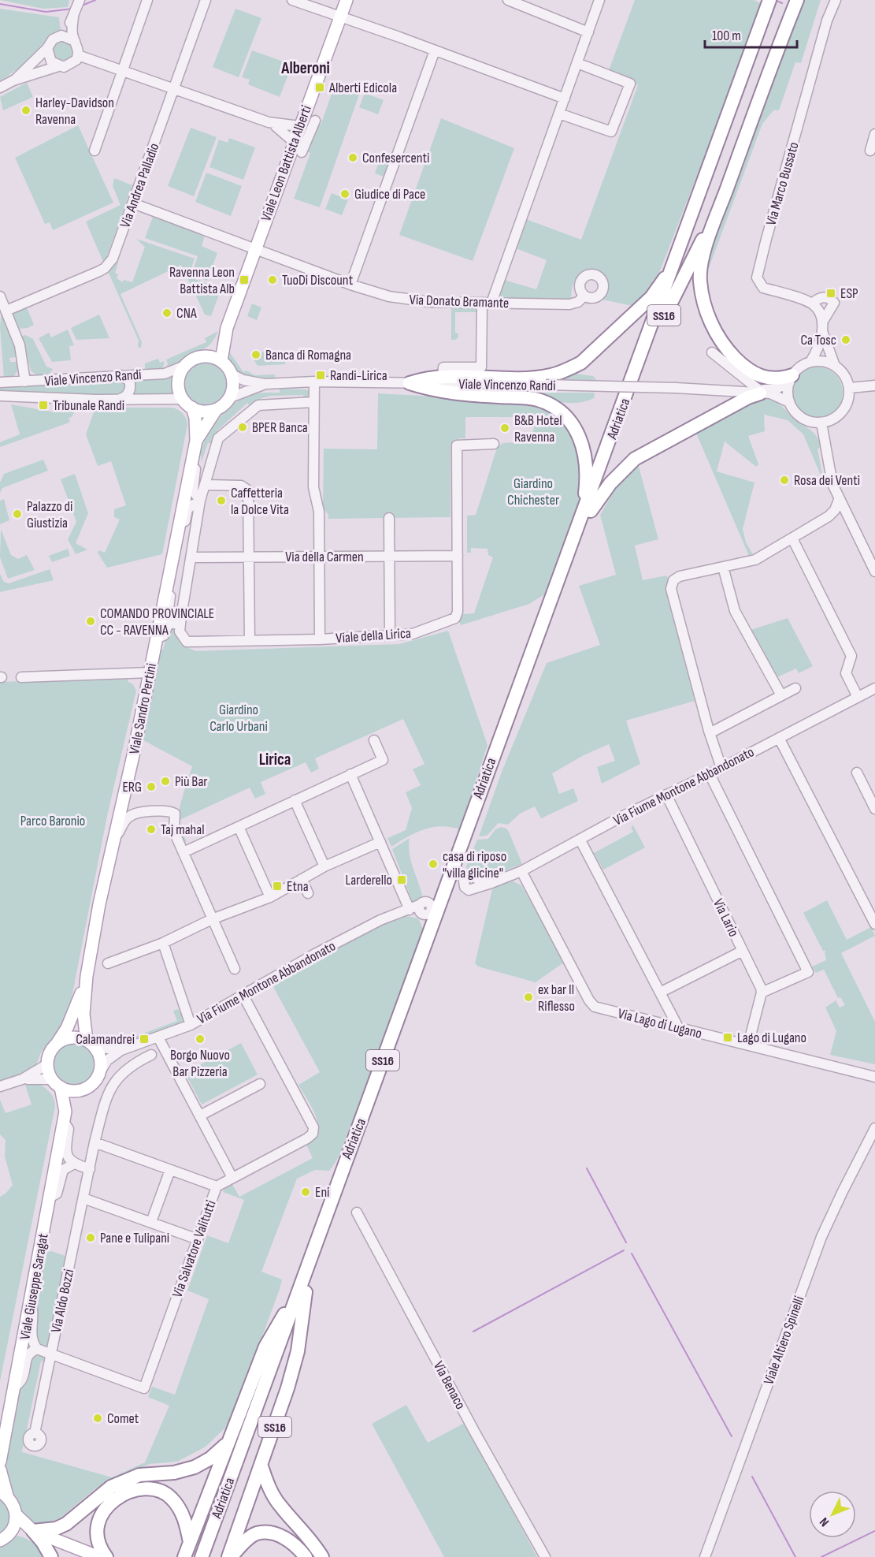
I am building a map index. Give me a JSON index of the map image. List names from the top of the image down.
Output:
{
  "streets": {
    "highway": ["SS16", "Adriatica"],
    "main road": ["Viale Leon Battista Alberti", "Viale Sandro Pertini", "Viale Giuseppe Saragat"],
    "street": [
      "Via Marco Bussato",
      "Via Andrea Palladio",
      "Via Donato Bramante",
      "Viale Vincenzo Randi",
      "Via della Carmen",
      "Viale della Lirica",
      "Via Fiume Montone Abbandonato",
      "Via Lario",
      "Via Lago di Lugano",
      "Via Salvatore Valitutti",
      "Via Aldo Bozzi",
      "Viale Altiero Spinelli",
      "Via Benaco"
    ]
  },
  "crossings": [
    ["Viale Leon Battista Alberti", "Via Donato Bramante"],
    ["Viale Leon Battista Alberti", "Viale Vincenzo Randi"],
    ["Viale Leon Battista Alberti", "Viale Sandro Pertini"],
    ["Via Andrea Palladio", "Via Donato Bramante"],
    ["SS16", "Viale Vincenzo Randi"],
    ["SS16", "Adriatica"],
    ["Viale Vincenzo Randi", "Viale Sandro Pertini"],
    ["Via della Carmen", "Viale della Lirica"],
    ["Viale della Lirica", "Viale Sandro Pertini"],
    ["Viale Sandro Pertini", "Via Fiume Montone Abbandonato"],
    ["Viale Sandro Pertini", "Viale Giuseppe Saragat"],
    ["Via Fiume Montone Abbandonato", "Via Lario"],
    ["Via Fiume Montone Abbandonato", "Via Lago di Lugano"],
    ["Via Fiume Montone Abbandonato", "Via Salvatore Valitutti"],
    ["Via Fiume Montone Abbandonato", "Viale Giuseppe Saragat"],
    ["Via Salvatore Valitutti", "Via Aldo Bozzi"]
  ],
  "districts": ["Alberoni", "Lirica"],
  "parks": ["Giardino Chichester", "Giardino Carlo Urbani", "Parco Baronio"],
  "places": {
    "transit": [
      "Alberti Edicola",
      "Ravenna Leon Battista Alb",
      "ESP",
      "Randi-Lirica",
      "Tribunale Randi",
      "Larderello",
      "Etna",
      "Lago di Lugano",
      "Calamandrei"
    ],
    "other": [
      "Harley-Davidson Ravenna",
      "Confesercenti",
      "Giudice di Pace",
      "TuoDi Discount",
      "CNA",
      "Ca Tosc",
      "Banca di Romagna",
      "BPER Banca",
      "B&B Hotel Ravenna",
      "Rosa dei Venti",
      "Caffetteria la Dolce Vita",
      "Palazzo di Giustizia",
      "COMANDO PROVINCIALE CC - RAVENNA",
      "Più Bar",
      "ERG",
      "Taj mahal",
      "casa di riposo \"villa glicine\"",
      "ex bar Il Riflesso",
      "Borgo Nuovo Bar Pizzeria",
      "Eni",
      "Pane e Tulipani",
      "Comet"
    ]
  },
  "scale_bar": "100 m",
  "north": "bottom left"
}
